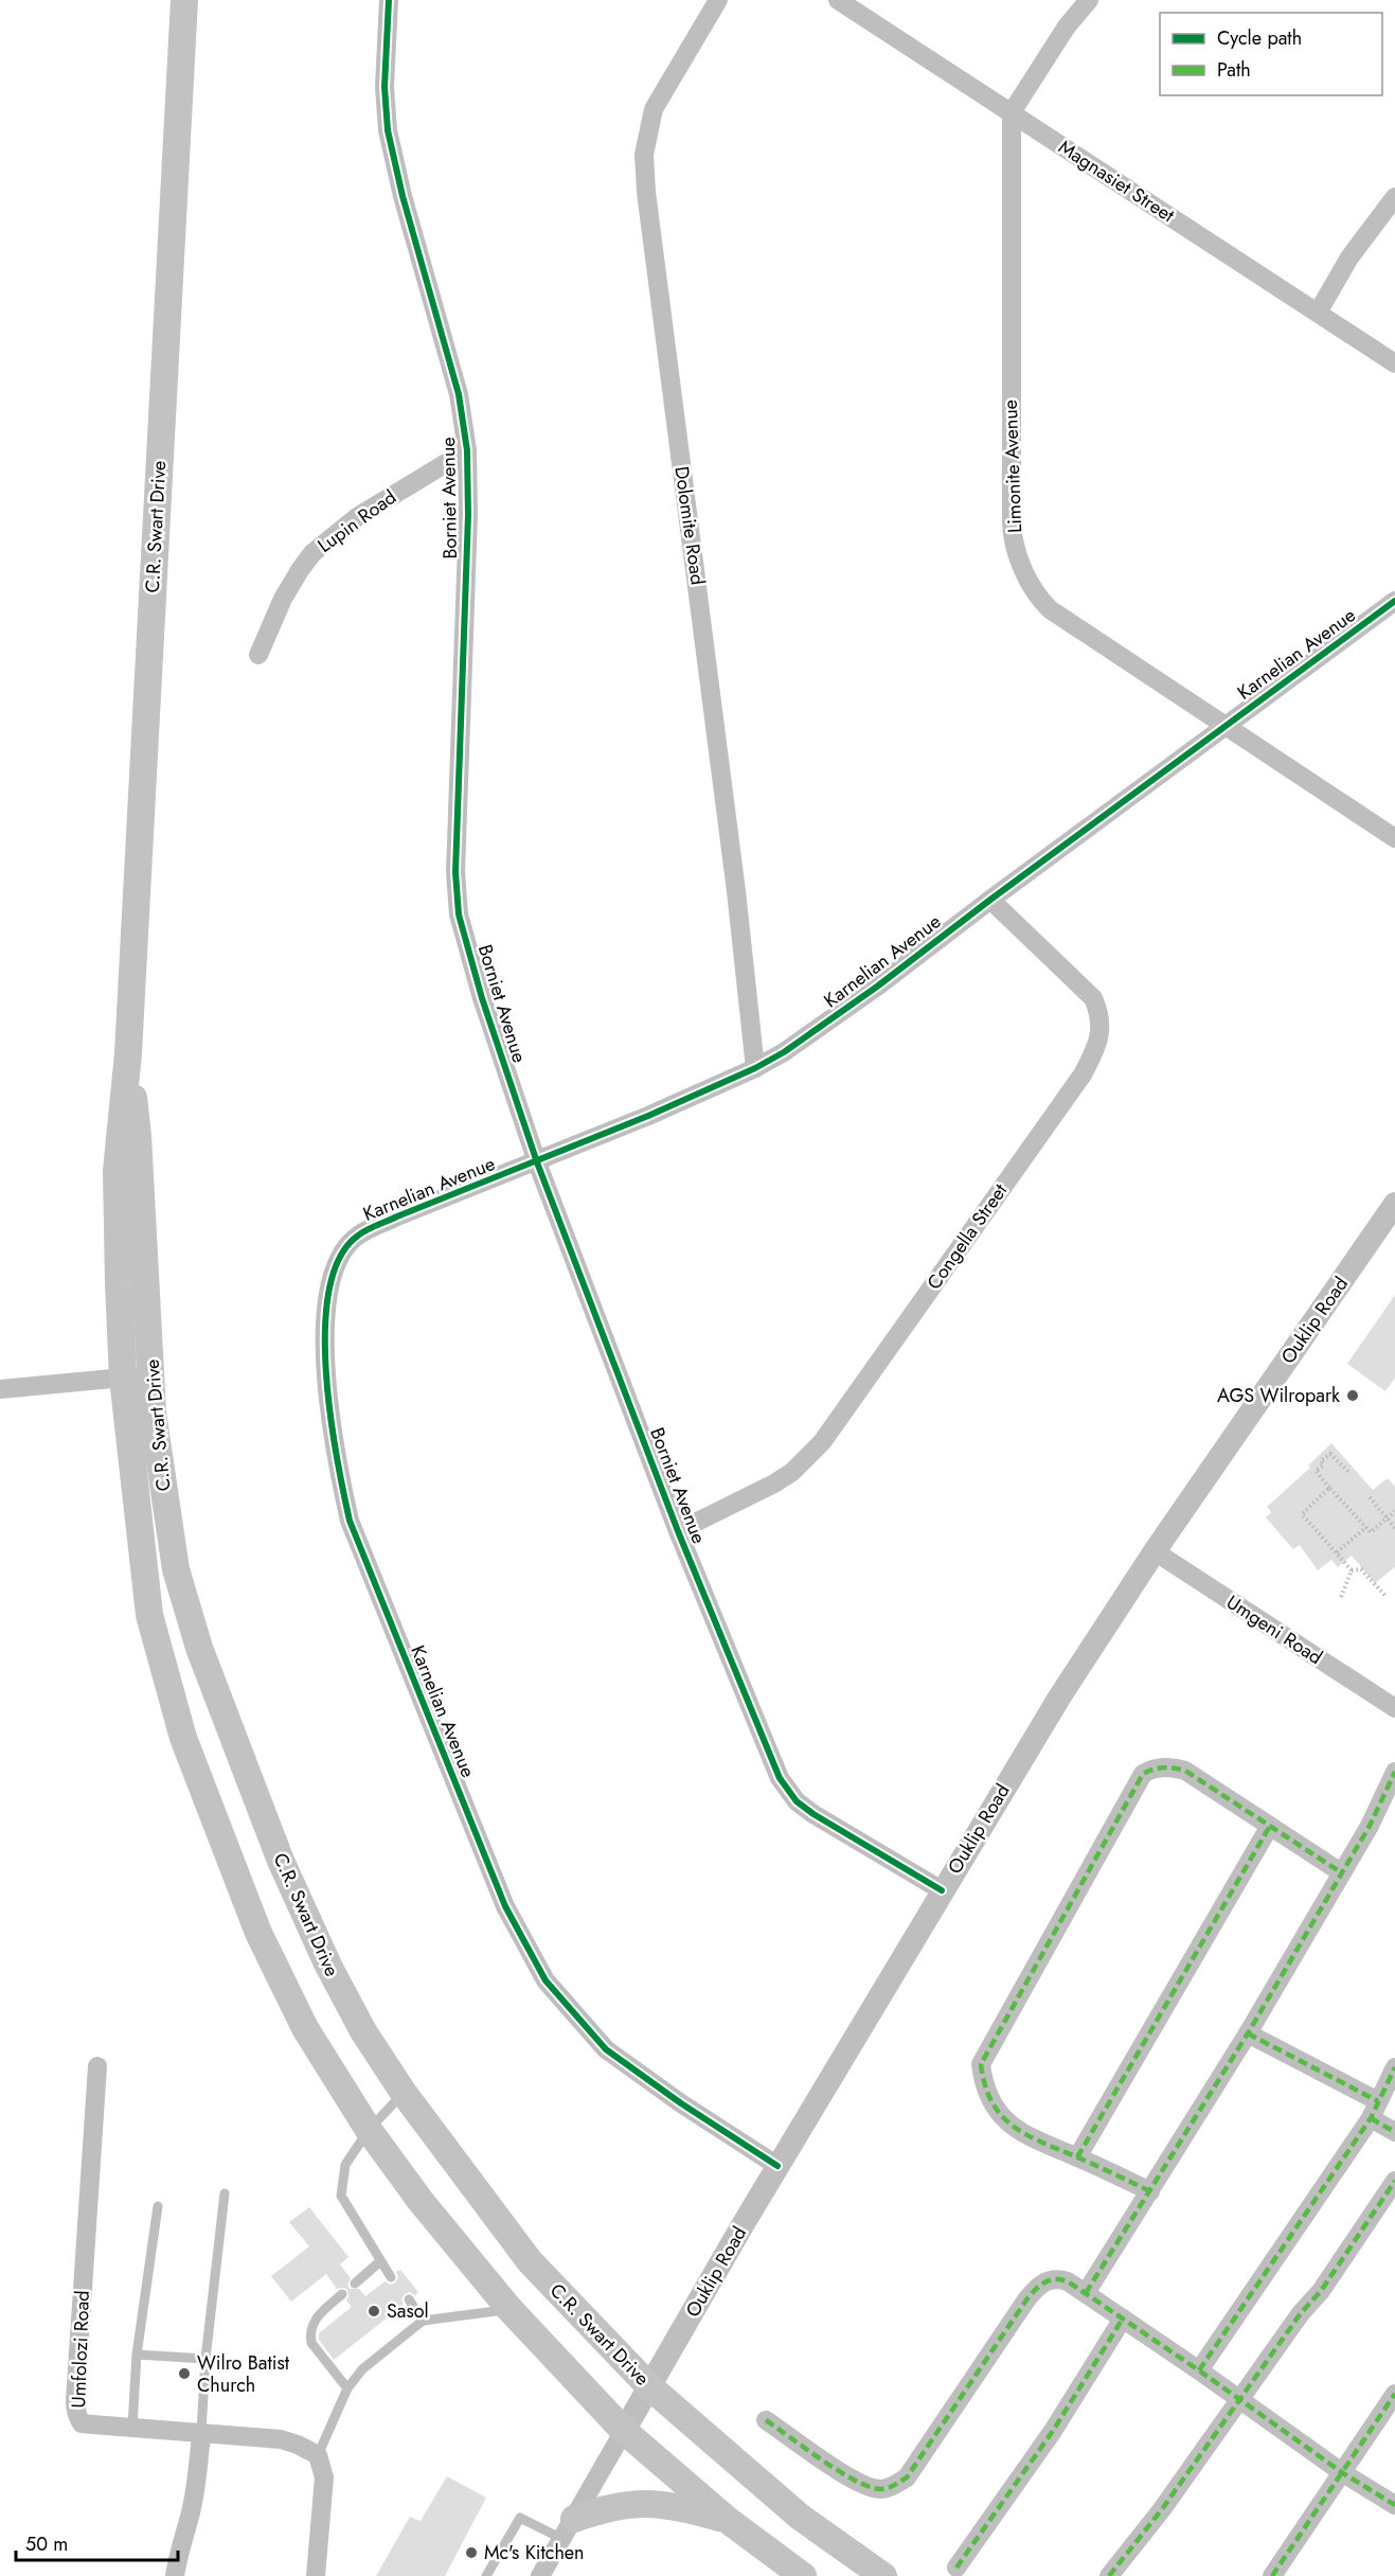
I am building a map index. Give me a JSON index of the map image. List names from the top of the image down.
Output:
{
  "streets": {
    "main road": ["C.R. Swart Drive"],
    "street": [
      "Magnasiet Street",
      "Limonite Avenue",
      "Borniet Avenue",
      "Lupin Road",
      "Dolomite Road",
      "Karnelian Avenue",
      "Congella Street",
      "Ouklip Road",
      "Umgeni Road",
      "Umfolozi Road"
    ]
  },
  "crossings": [
    ["Magnasiet Street", "Limonite Avenue"],
    ["Limonite Avenue", "Karnelian Avenue"],
    ["Borniet Avenue", "Lupin Road"],
    ["Borniet Avenue", "Karnelian Avenue"],
    ["Borniet Avenue", "Congella Street"],
    ["Borniet Avenue", "Ouklip Road"],
    ["Dolomite Road", "Karnelian Avenue"],
    ["C.R. Swart Drive", "Ouklip Road"],
    ["Karnelian Avenue", "Congella Street"],
    ["Karnelian Avenue", "Ouklip Road"],
    ["Ouklip Road", "Umgeni Road"]
  ],
  "places": [
    "AGS Wilropark",
    "Sasol",
    "Wilro Batist Church",
    "Mc's Kitchen"
  ],
  "legend": ["Cycle path", "Path"],
  "scale_bar": "50 m"
}
